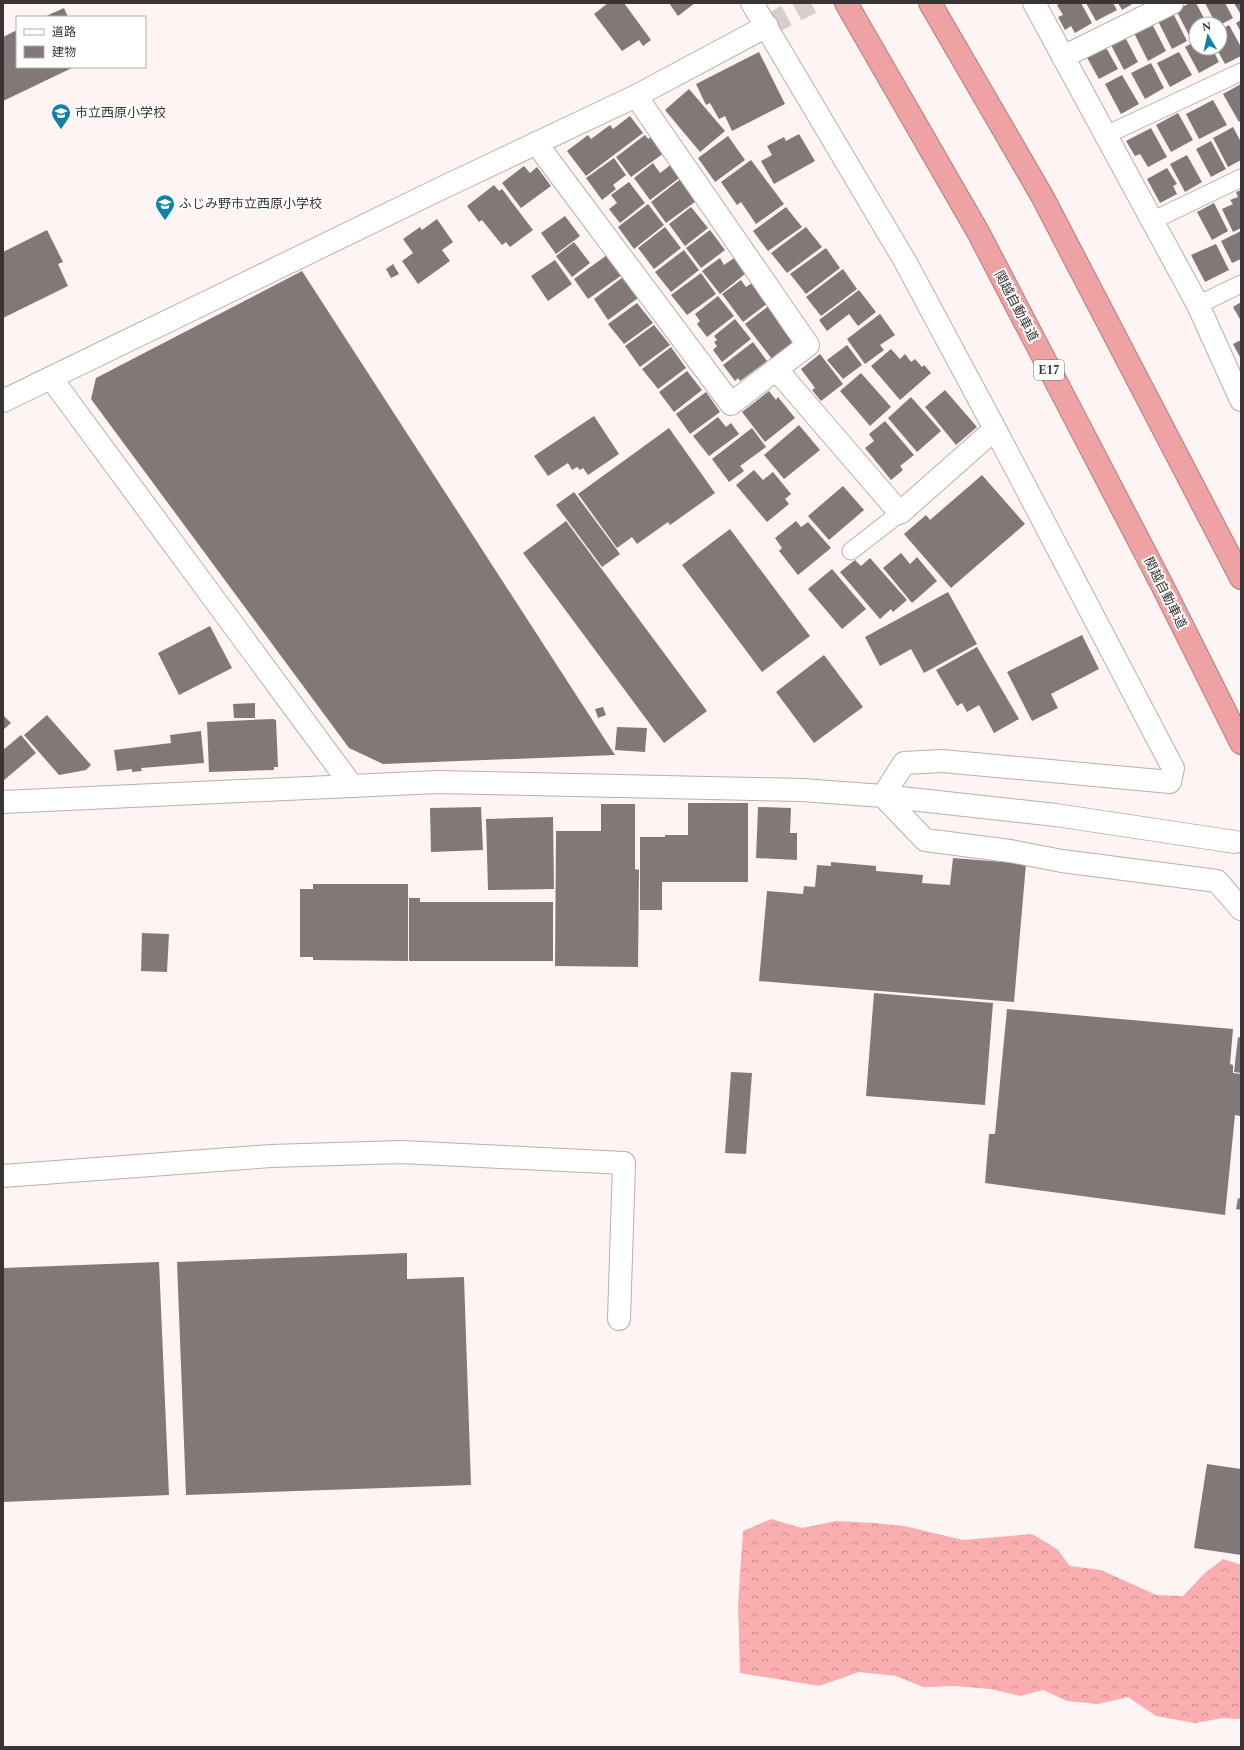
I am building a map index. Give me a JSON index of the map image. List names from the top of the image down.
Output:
{
  "streets": {
    "highway": ["関越自動車道", "E17"]
  },
  "places": {
    "school or university": ["市立西原小学校", "ふじみ野市立西原小学校"]
  },
  "legend": ["道路", "建物"],
  "north": "top"
}
